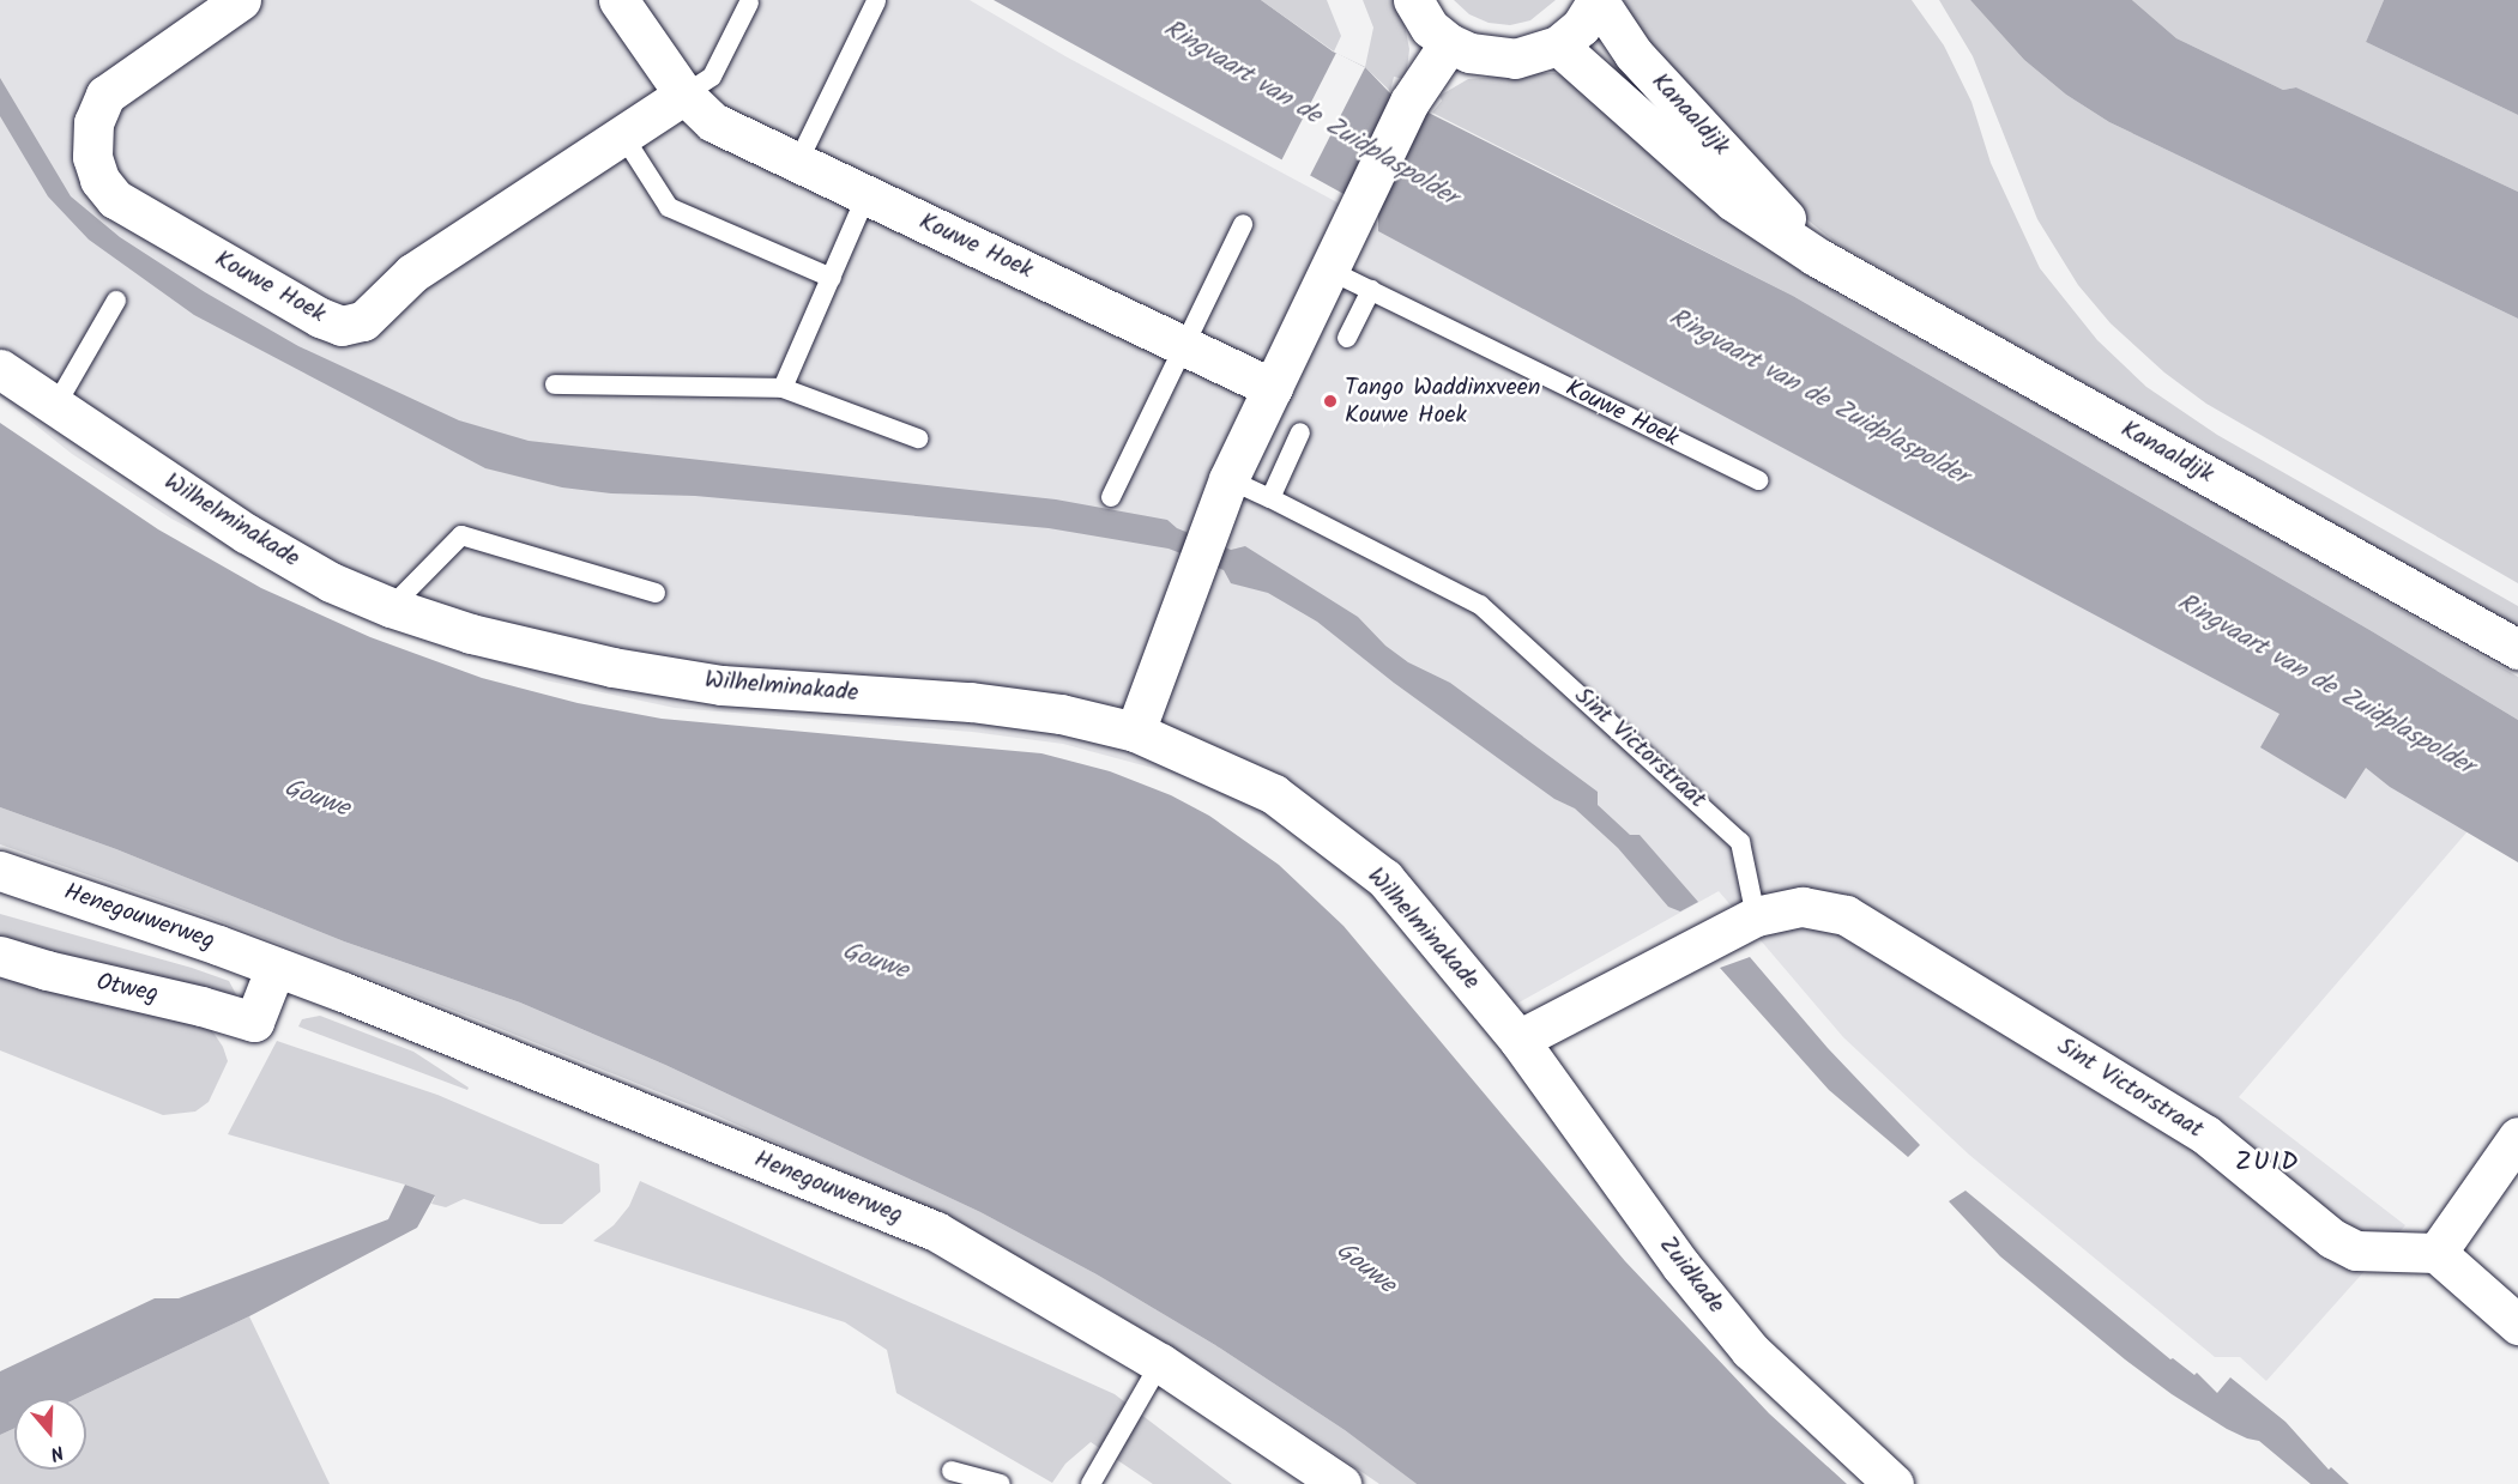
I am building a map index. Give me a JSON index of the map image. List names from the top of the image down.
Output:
{
  "streets": {
    "street": [
      "Kanaaldijk",
      "Kouwe Hoek",
      "Wilhelminakade",
      "Sint Victorstraat",
      "Henegouwerweg",
      "Otweg",
      "Zuidkade"
    ]
  },
  "crossings": [
    ["Wilhelminakade", "Sint Victorstraat"],
    ["Wilhelminakade", "Zuidkade"],
    ["Sint Victorstraat", "Zuidkade"],
    ["Henegouwerweg", "Otweg"]
  ],
  "districts": ["ZUID"],
  "water": ["Ringvaart van de Zuidplaspolder", "Gouwe"],
  "places": ["Tango Waddinxveen Kouwe Hoek"],
  "north": "bottom"
}
